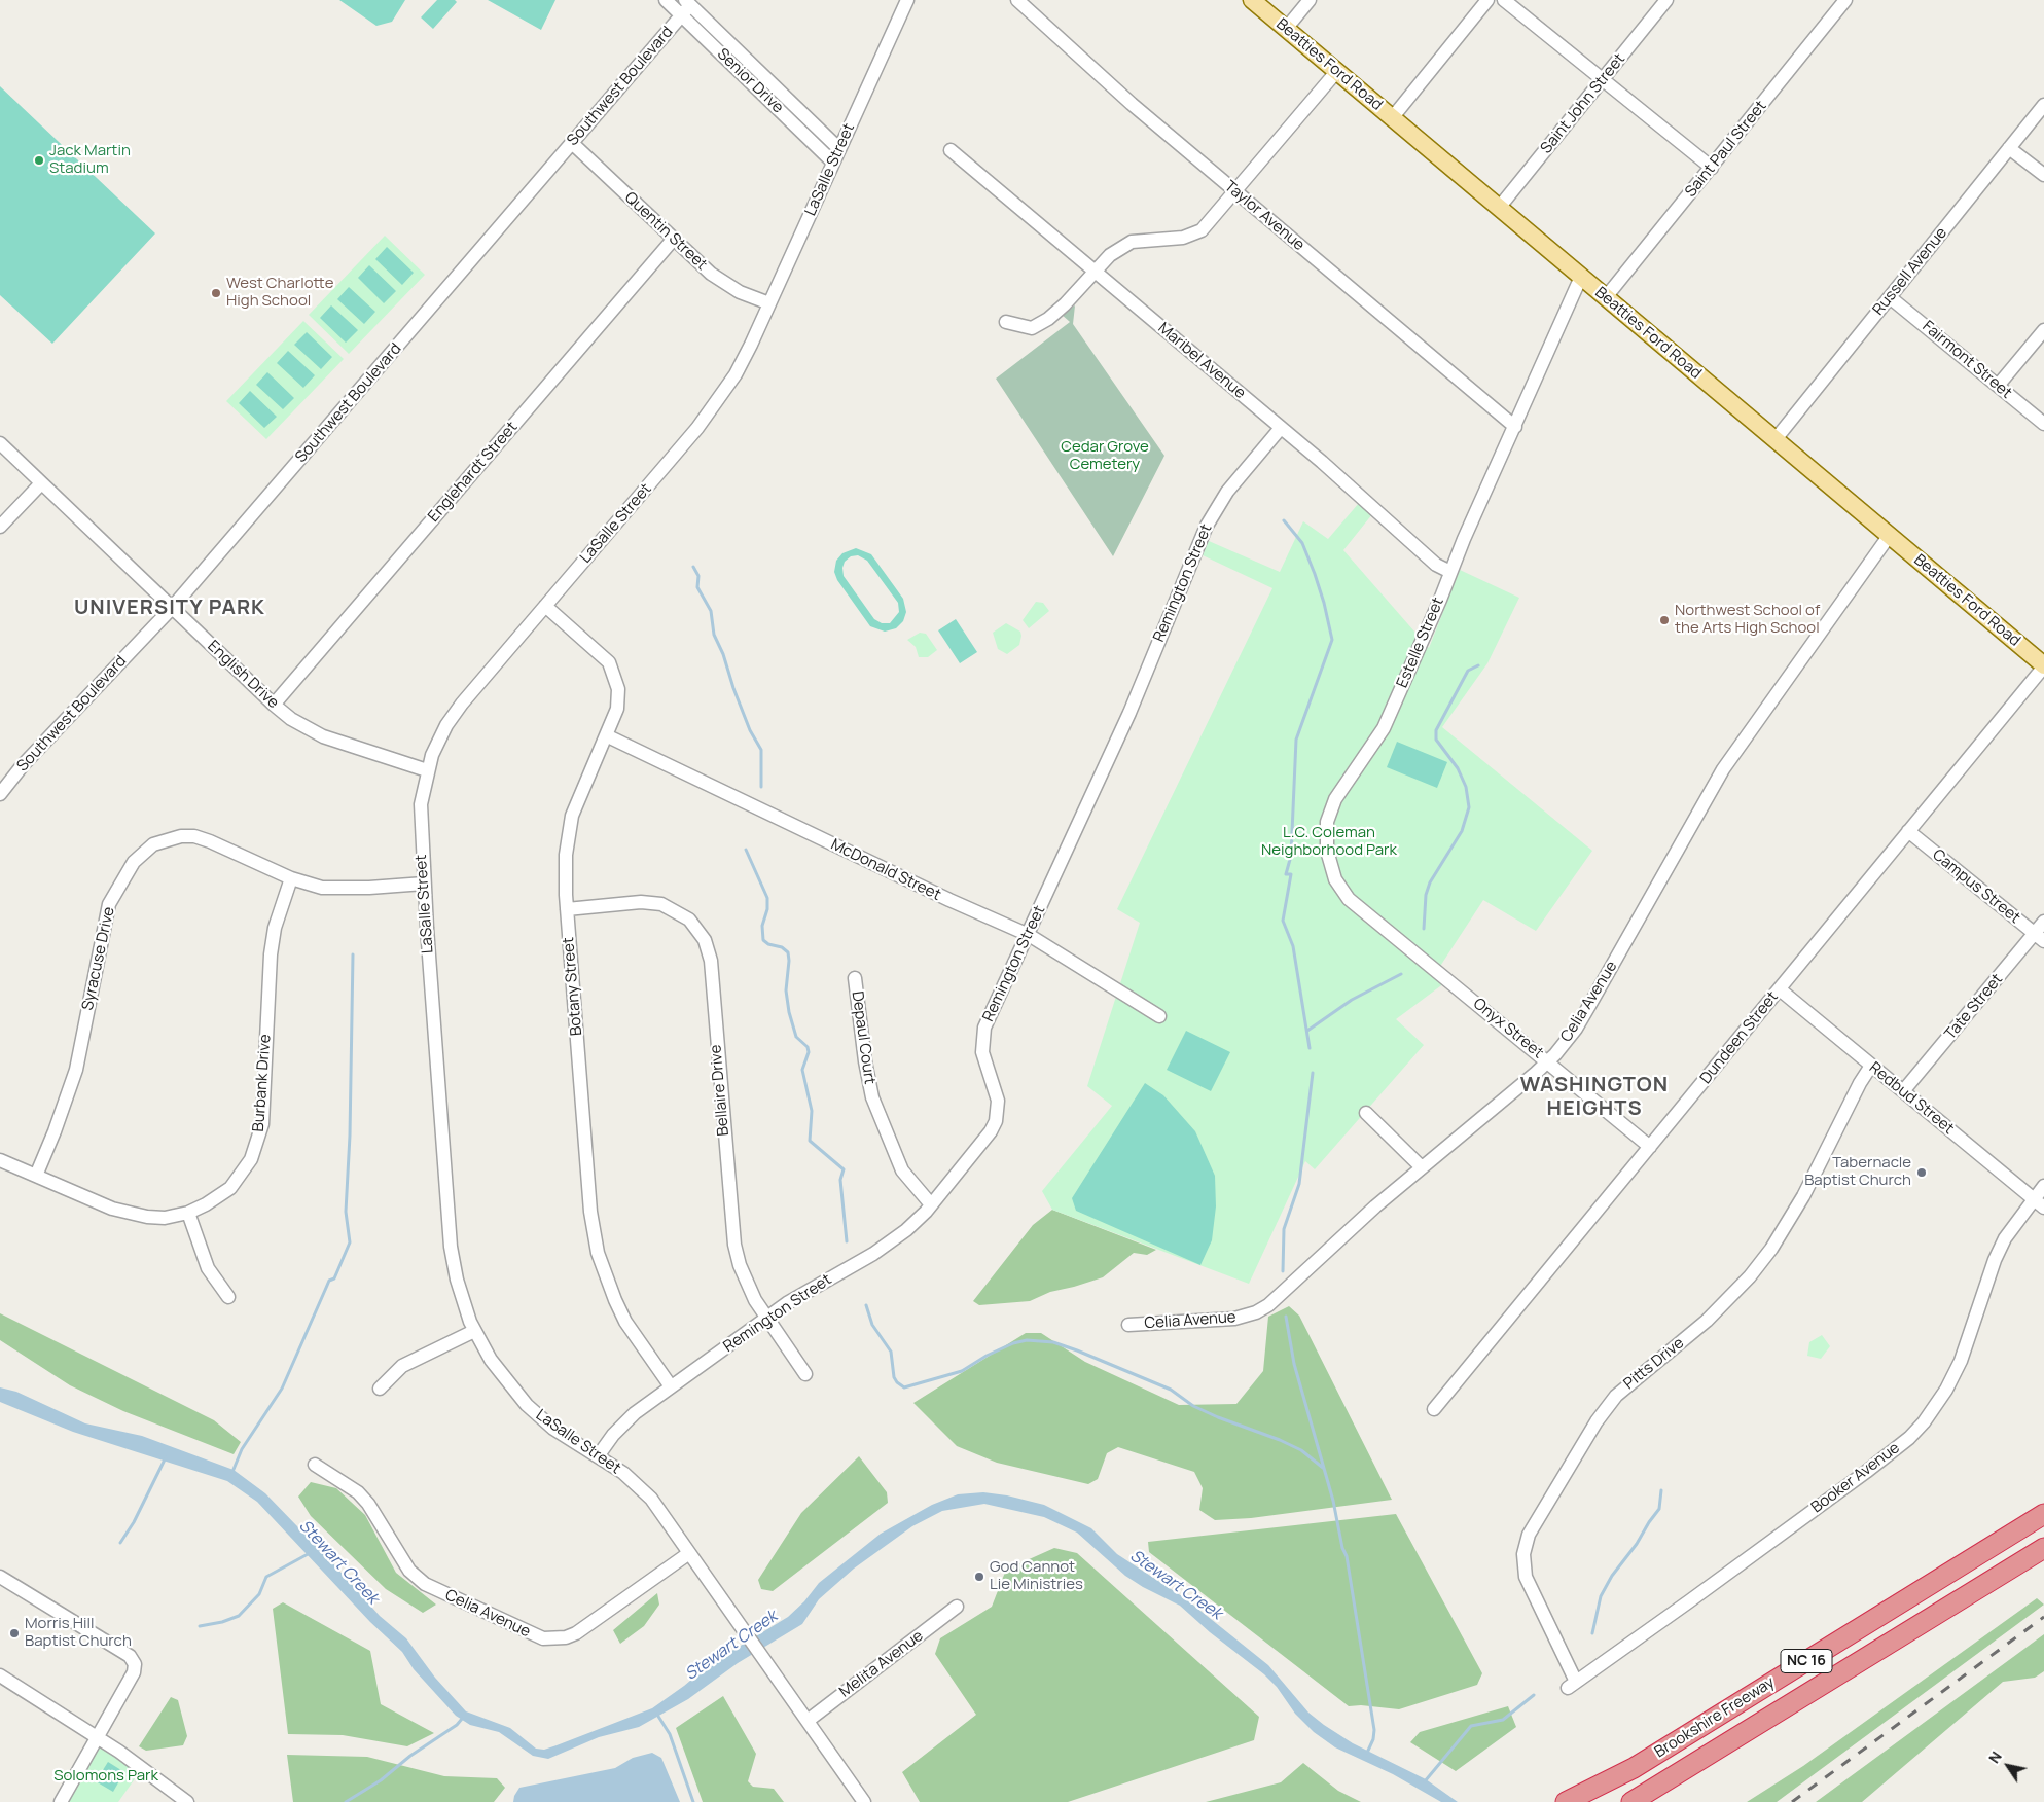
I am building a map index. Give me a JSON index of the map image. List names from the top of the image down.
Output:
{
  "streets": {
    "highway": ["NC 16", "Brookshire Freeway"],
    "main road": ["Beatties Ford Road"],
    "street": [
      "Senior Drive",
      "Southwest Boulevard",
      "Saint John Street",
      "Saint Paul Street",
      "LaSalle Street",
      "Taylor Avenue",
      "Quentin Street",
      "Russell Avenue",
      "Fairmont Street",
      "Maribel Avenue",
      "Englehardt Street",
      "Remington Street",
      "Estelle Street",
      "English Drive",
      "McDonald Street",
      "Campus Street",
      "Syracuse Drive",
      "Botany Street",
      "Celia Avenue",
      "Tate Street",
      "Onyx Street",
      "Depaul Court",
      "Dundeen Street",
      "Burbank Drive",
      "Bellaire Drive",
      "Redbud Street",
      "Pitts Drive",
      "Booker Avenue",
      "Melita Avenue"
    ]
  },
  "crossings": [
    ["Beatties Ford Road", "Saint John Street"],
    ["Beatties Ford Road", "Saint Paul Street"],
    ["Beatties Ford Road", "Russell Avenue"],
    ["Beatties Ford Road", "Estelle Street"],
    ["Beatties Ford Road", "Celia Avenue"],
    ["Beatties Ford Road", "Dundeen Street"],
    ["Senior Drive", "Southwest Boulevard"],
    ["Senior Drive", "LaSalle Street"],
    ["Southwest Boulevard", "Quentin Street"],
    ["Southwest Boulevard", "English Drive"],
    ["LaSalle Street", "Quentin Street"],
    ["LaSalle Street", "Remington Street"],
    ["LaSalle Street", "English Drive"],
    ["LaSalle Street", "Syracuse Drive"],
    ["LaSalle Street", "Botany Street"],
    ["LaSalle Street", "Celia Avenue"],
    ["LaSalle Street", "Melita Avenue"],
    ["Taylor Avenue", "Estelle Street"],
    ["Quentin Street", "Englehardt Street"],
    ["Russell Avenue", "Fairmont Street"],
    ["Maribel Avenue", "Remington Street"],
    ["Maribel Avenue", "Estelle Street"],
    ["Englehardt Street", "English Drive"],
    ["Remington Street", "McDonald Street"],
    ["Remington Street", "Botany Street"],
    ["Remington Street", "Depaul Court"],
    ["Remington Street", "Bellaire Drive"],
    ["Estelle Street", "Onyx Street"],
    ["McDonald Street", "Botany Street"],
    ["Campus Street", "Tate Street"],
    ["Campus Street", "Dundeen Street"],
    ["Syracuse Drive", "Burbank Drive"],
    ["Botany Street", "Bellaire Drive"],
    ["Celia Avenue", "Onyx Street"],
    ["Tate Street", "Redbud Street"],
    ["Onyx Street", "Dundeen Street"],
    ["Dundeen Street", "Redbud Street"],
    ["Redbud Street", "Pitts Drive"],
    ["Redbud Street", "Booker Avenue"],
    ["Pitts Drive", "Booker Avenue"]
  ],
  "districts": ["UNIVERSITY PARK", "WASHINGTON HEIGHTS"],
  "water": ["Stewart Creek"],
  "parks": ["Cedar Grove Cemetery", "L.C. Coleman Neighborhood Park", "Solomons Park"],
  "places": [
    "Jack Martin Stadium",
    "West Charlotte High School",
    "Northwest School of the Arts High School",
    "Tabernacle Baptist Church",
    "God Cannot Lie Ministries",
    "Morris Hill Baptist Church"
  ],
  "north": "top left"
}
